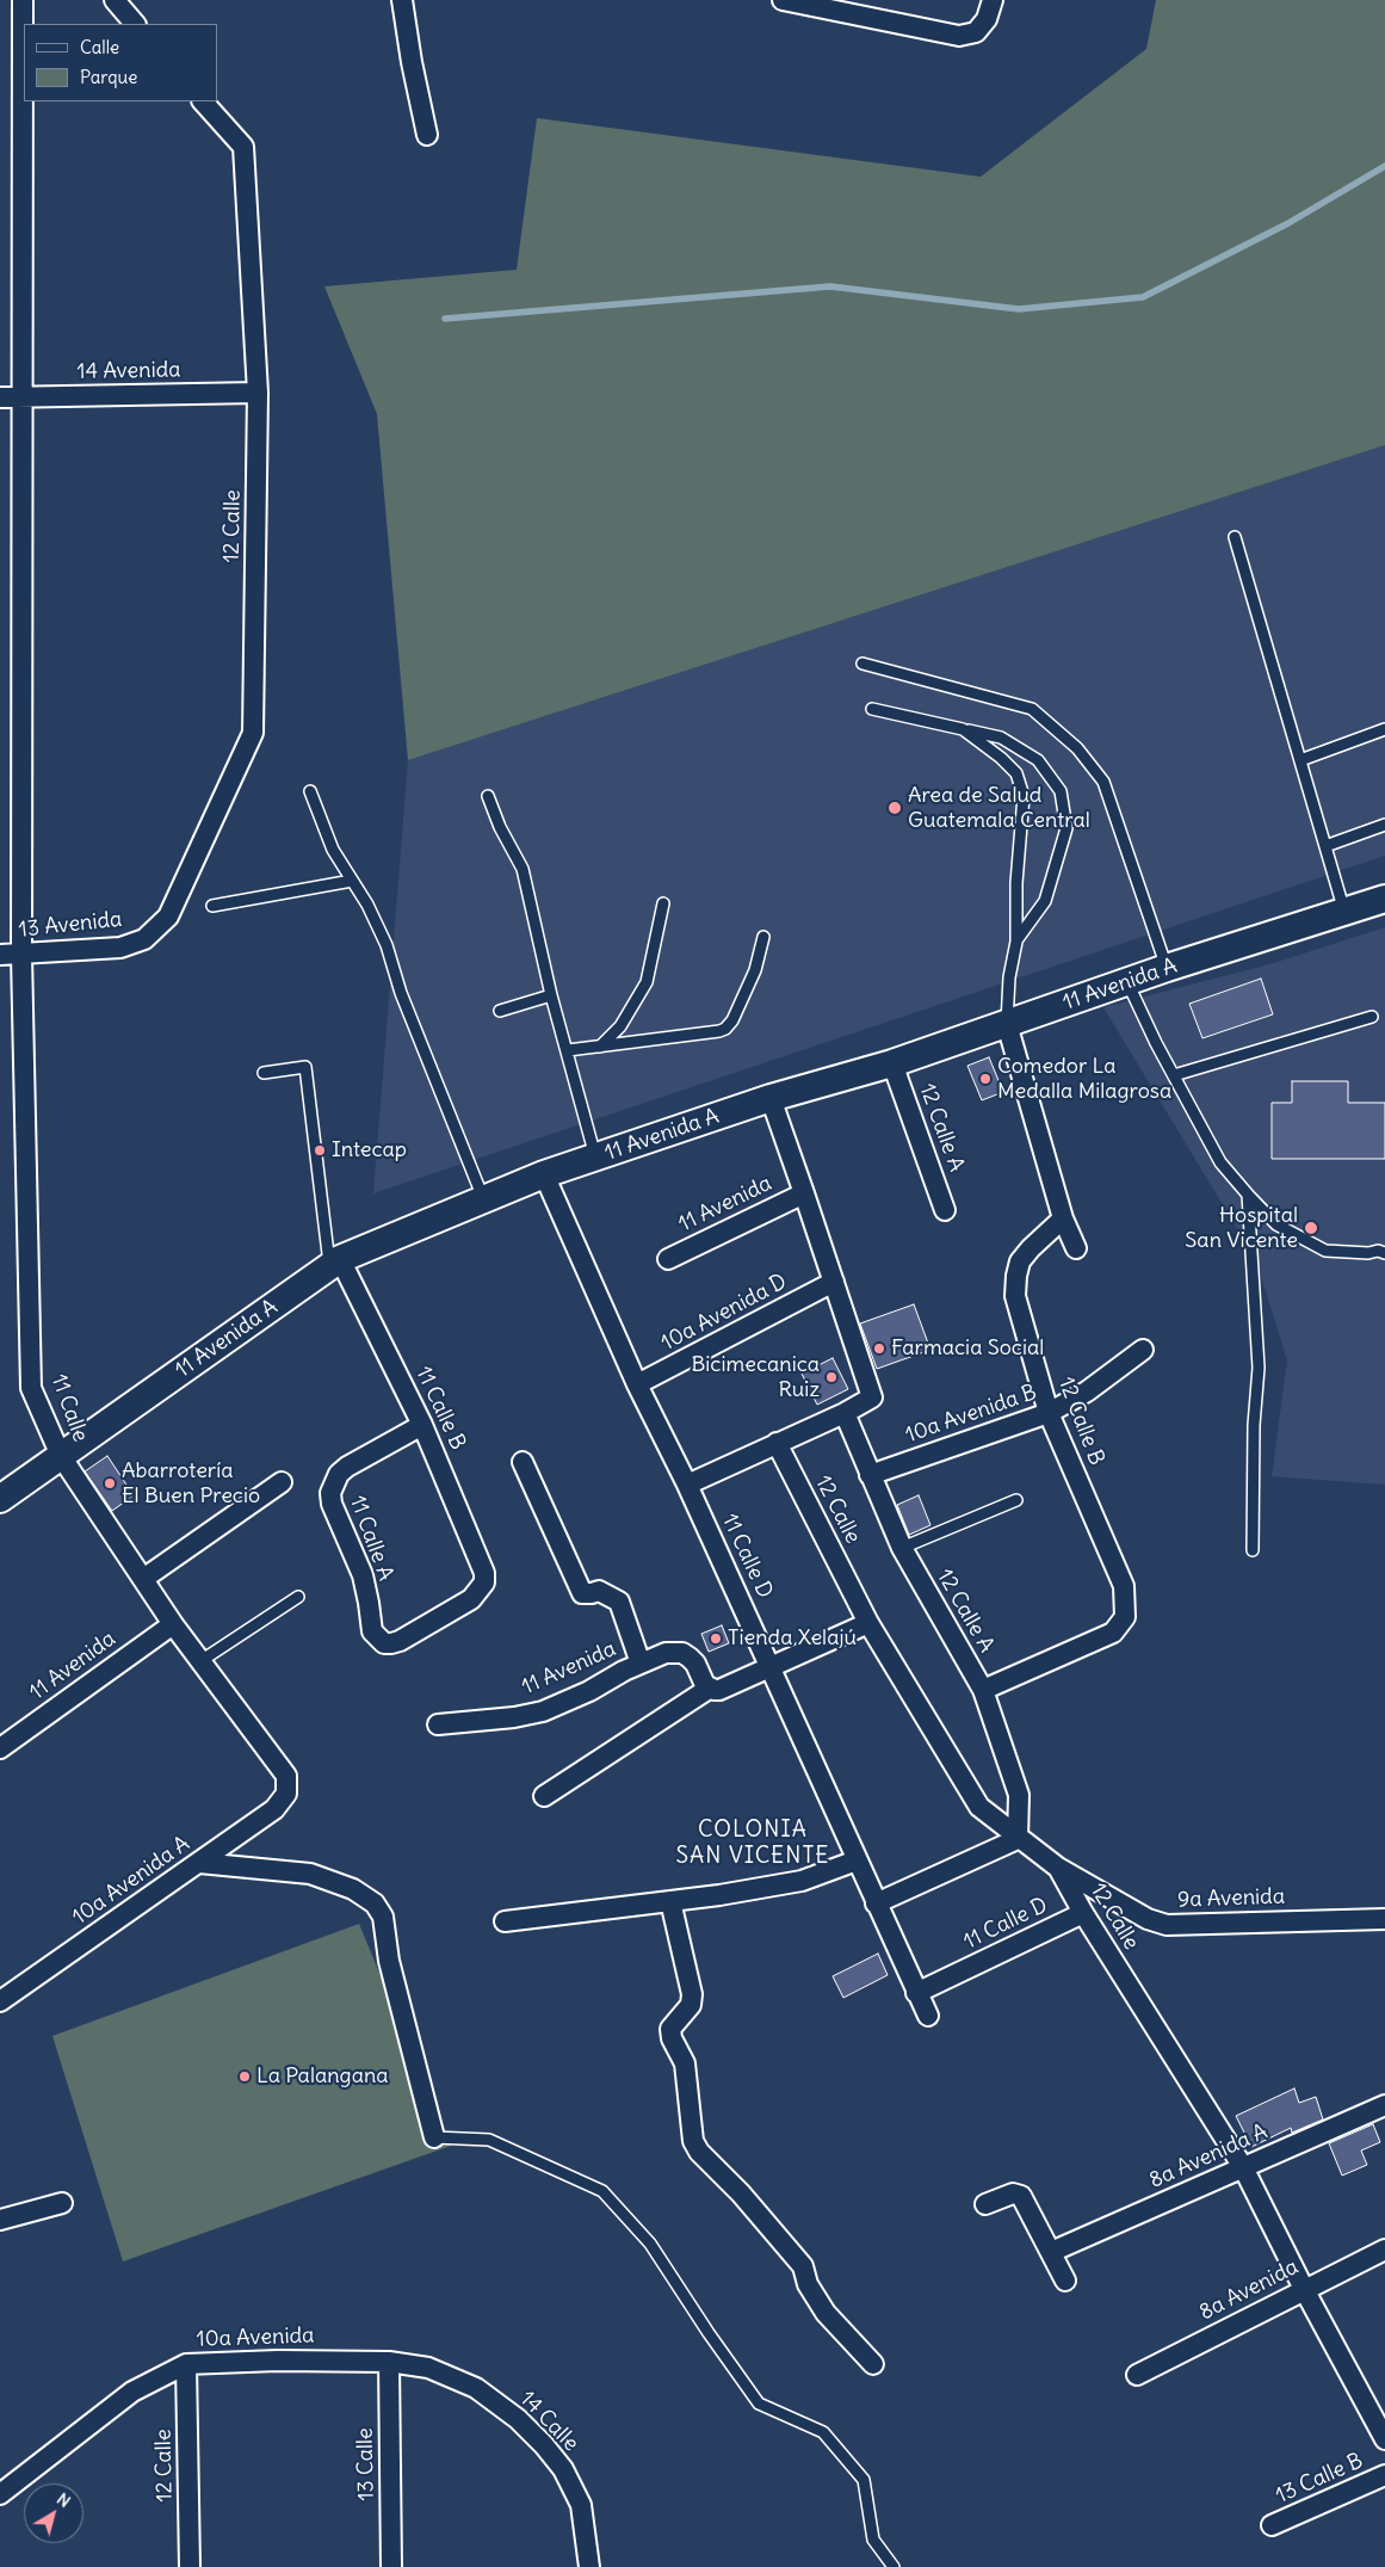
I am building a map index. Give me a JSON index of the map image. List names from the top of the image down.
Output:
{
  "streets": {
    "street": [
      "14 Avenida",
      "12 Calle",
      "13 Avenida",
      "11 Avenida A",
      "12 Calle A",
      "11 Avenida",
      "10a Avenida D",
      "11 Calle",
      "11 Calle B",
      "10a Avenida B",
      "12 Calle B",
      "11 Calle A",
      "11 Calle D",
      "10a Avenida A",
      "9a Avenida",
      "8a Avenida A",
      "8a Avenida",
      "10a Avenida",
      "14 Calle",
      "13 Calle",
      "13 Calle B"
    ]
  },
  "crossings": [
    ["14 Avenida", "12 Calle"],
    ["14 Avenida", "11 Calle"],
    ["12 Calle", "13 Avenida"],
    ["12 Calle", "12 Calle A"],
    ["12 Calle", "11 Calle D"],
    ["12 Calle", "9a Avenida"],
    ["12 Calle", "8a Avenida A"],
    ["12 Calle", "8a Avenida"],
    ["12 Calle", "10a Avenida"],
    ["13 Avenida", "11 Calle"],
    ["11 Avenida A", "12 Calle A"],
    ["11 Avenida A", "11 Calle"],
    ["11 Avenida A", "11 Calle B"],
    ["11 Avenida A", "11 Calle D"],
    ["12 Calle A", "10a Avenida B"],
    ["12 Calle A", "12 Calle B"],
    ["11 Avenida", "11 Calle"],
    ["10a Avenida D", "11 Calle D"],
    ["11 Calle", "10a Avenida A"],
    ["11 Calle B", "11 Calle A"],
    ["10a Avenida B", "12 Calle B"],
    ["10a Avenida", "14 Calle"],
    ["10a Avenida", "13 Calle"]
  ],
  "districts": ["COLONIA SAN VICENTE"],
  "places": [
    "Area de Salud Guatemala Central",
    "Comedor La Medalla Milagrosa",
    "Intecap",
    "Hospital San Vicente",
    "Farmacia Social",
    "Bicimecanica Ruiz",
    "Abarrotería El Buen Precio",
    "Tienda Xelajú",
    "La Palangana"
  ],
  "legend": ["Calle", "Parque"],
  "north": "top right"
}
